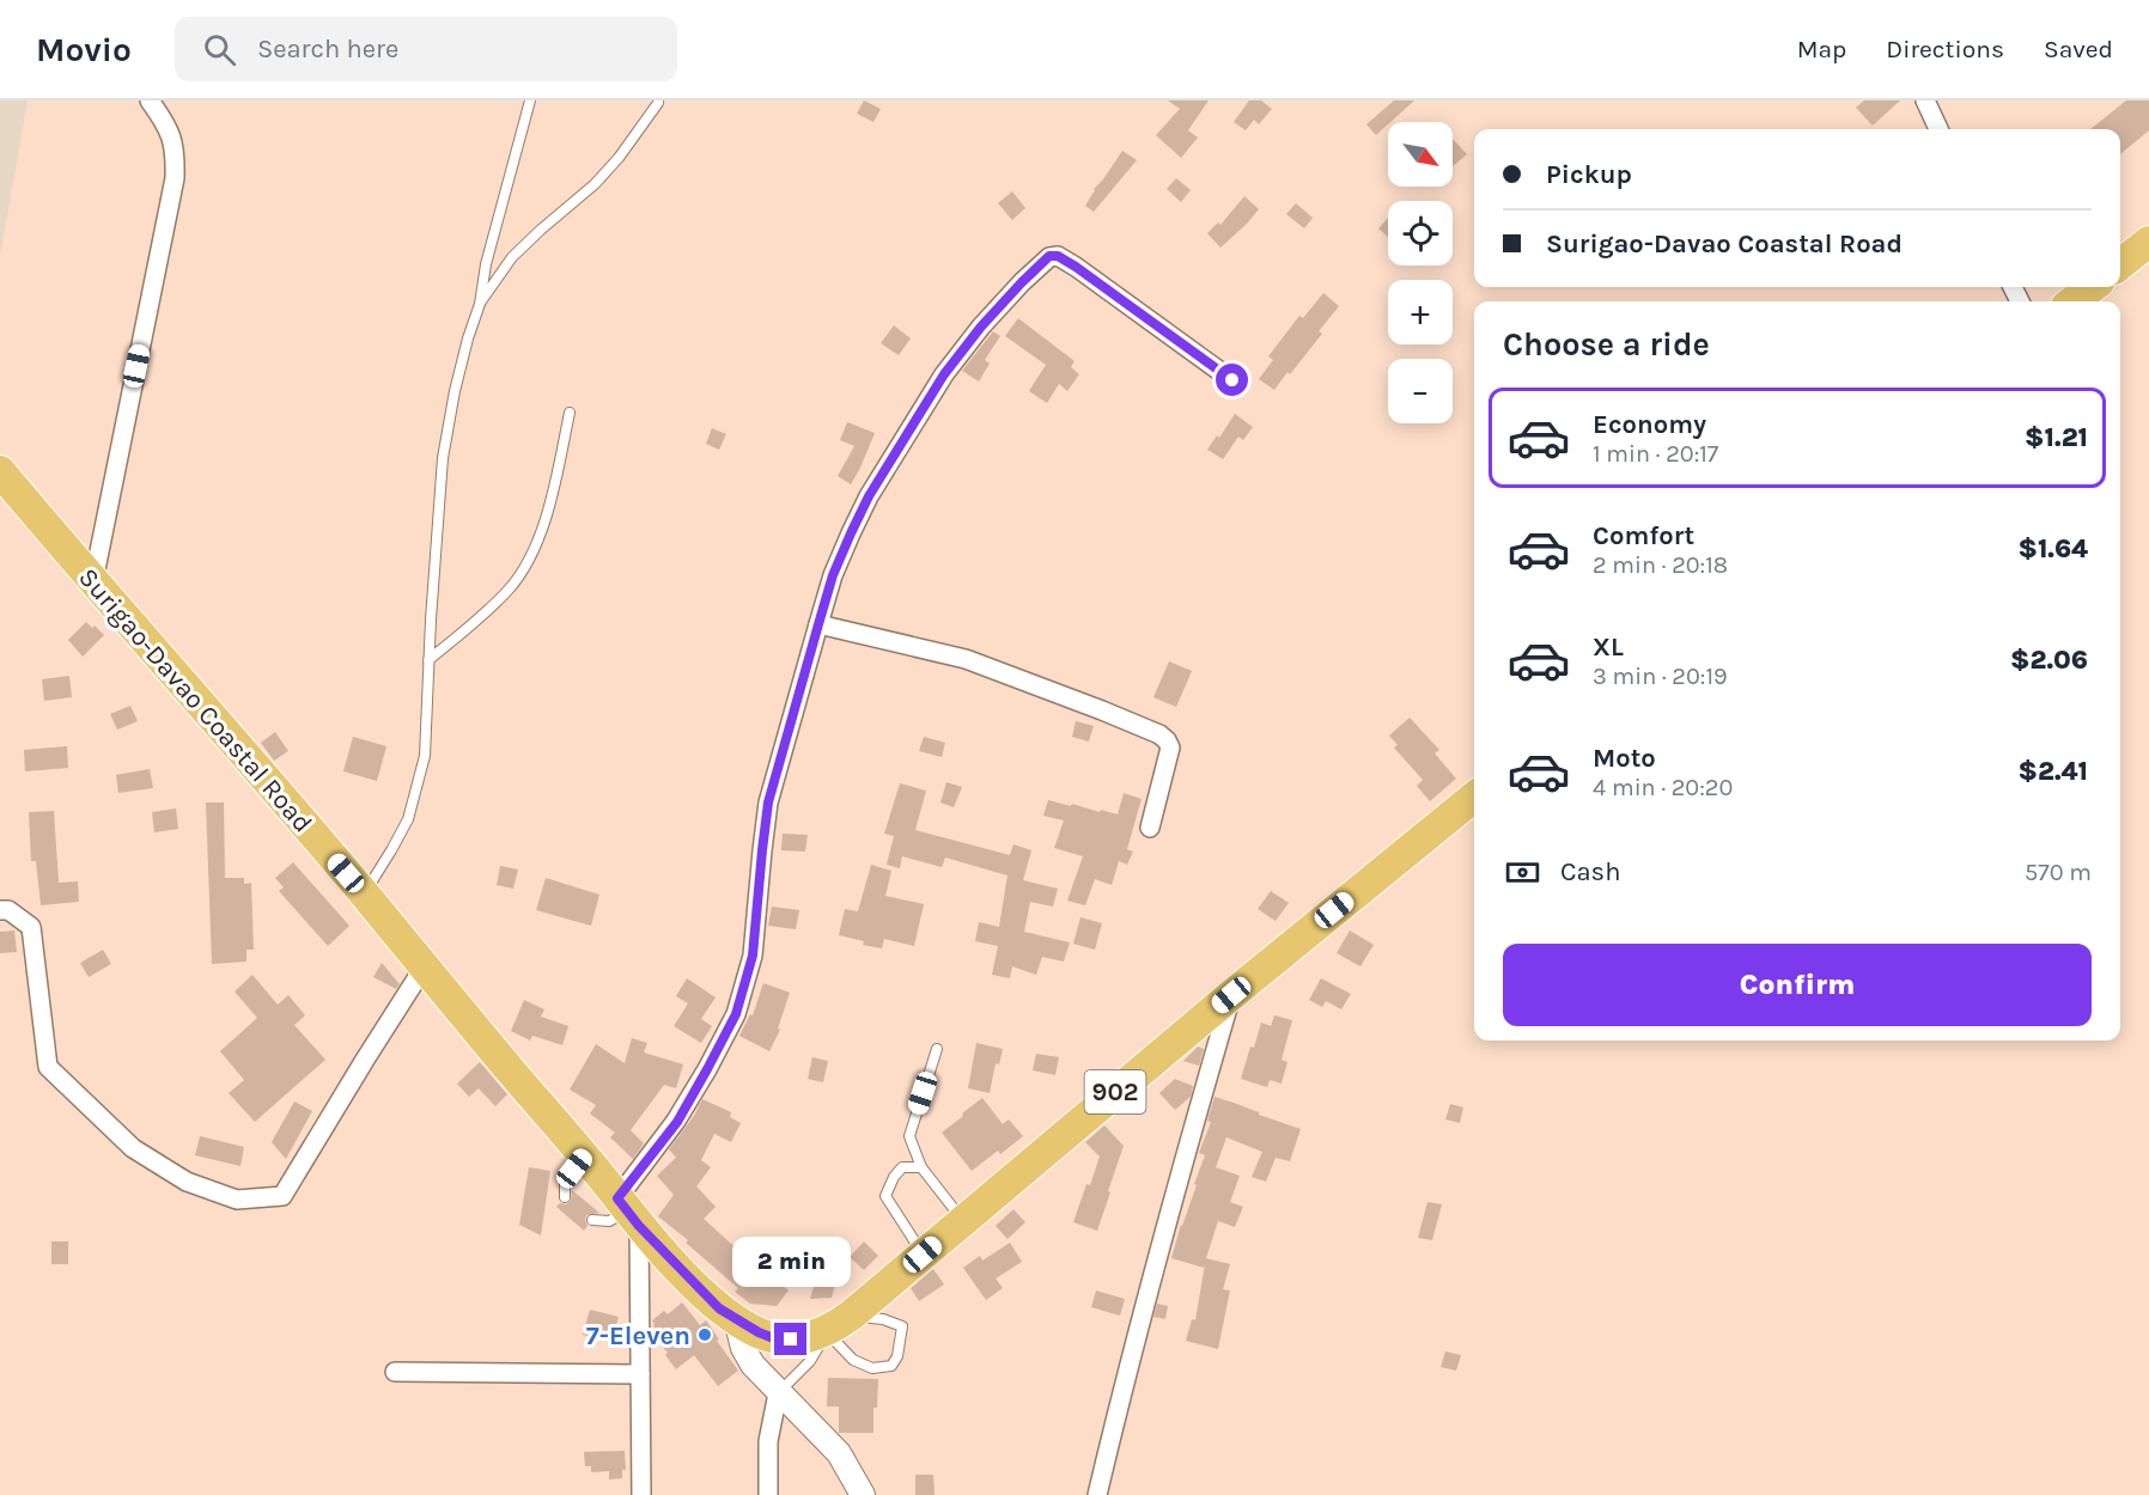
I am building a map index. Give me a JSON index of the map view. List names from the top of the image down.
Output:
{
  "streets": {
    "highway": ["Surigao-Davao Coastal Road", "902"]
  },
  "crossings": [
    ["Surigao-Davao Coastal Road", "902"]
  ],
  "places": ["7-Eleven"],
  "north": "bottom right",
  "page": {
    "header": "Movio",
    "search": "Search here",
    "nav": ["Map", "Directions", "Saved"],
    "map_buttons": ["+", "−"],
    "banner": ["Pickup", "Surigao-Davao Coastal Road"],
    "heading": "Choose a ride",
    "list": [
      {
        "name": "Economy",
        "note": "1 min · 20:17",
        "value": "$1.21"
      },
      {
        "name": "Comfort",
        "note": "2 min · 20:18",
        "value": "$1.64"
      },
      {
        "name": "XL",
        "note": "3 min · 20:19",
        "value": "$2.06"
      },
      {
        "name": "Moto",
        "note": "4 min · 20:20",
        "value": "$2.41"
      }
    ],
    "pay": ["Cash", "570 m"],
    "buttons": "Confirm",
    "bubble": "2 min"
  }
}
